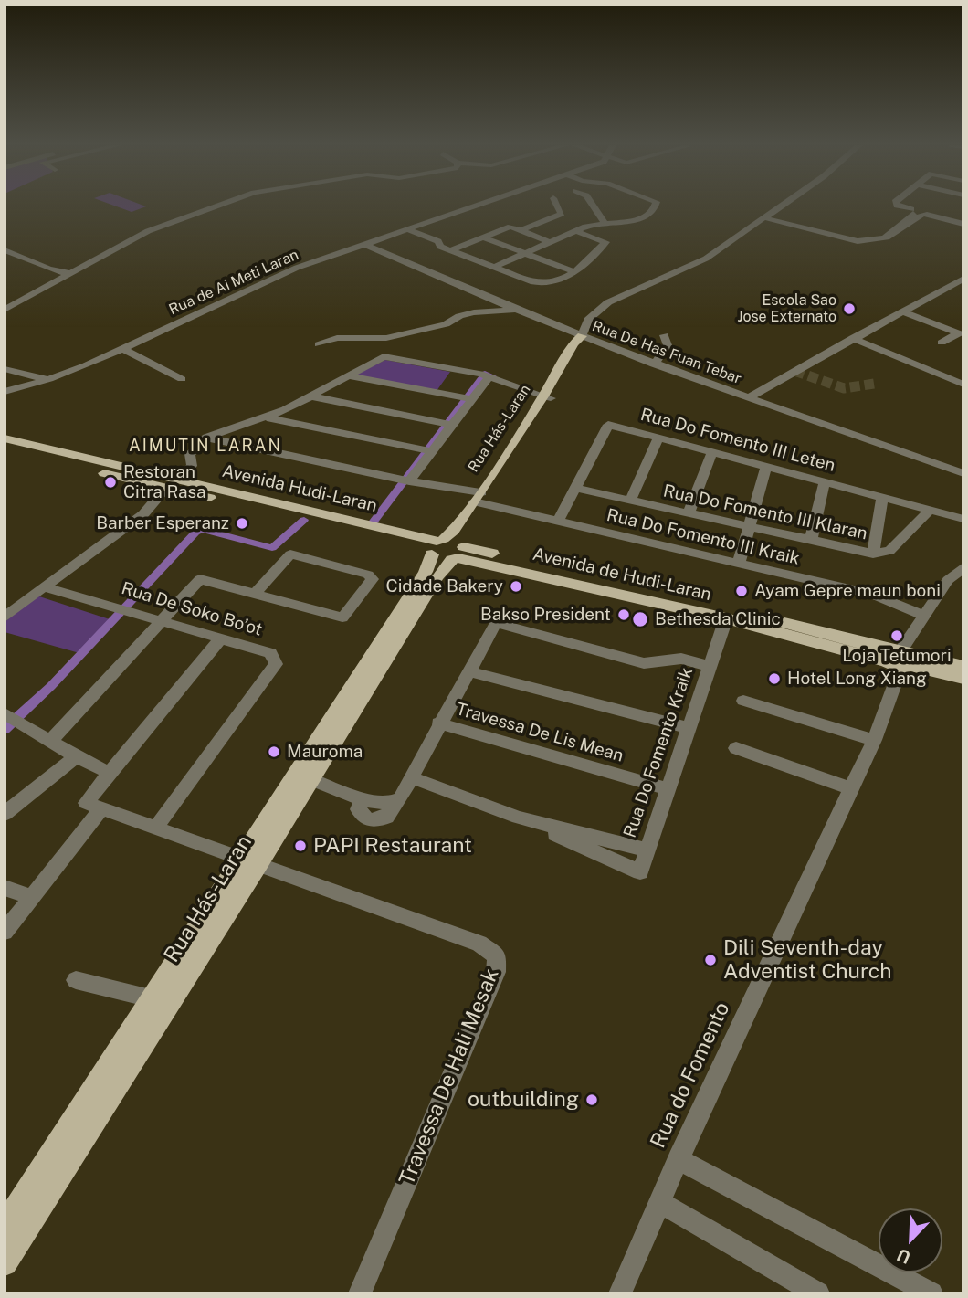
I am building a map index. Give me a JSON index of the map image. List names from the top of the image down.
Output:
{
  "streets": {
    "main road": ["Rua Hás-Laran", "Avenida de Hudi-Laran"],
    "street": [
      "Rua de Ai Meti Laran",
      "Rua De Has Fuan Tebar",
      "Rua Do Fomento III Leten",
      "Rua Do Fomento III Klaran",
      "Rua Do Fomento III Kraik",
      "Rua De Soko Bo’ot",
      "Travessa De Lis Mean",
      "Rua Do Fomento Kraik",
      "Rua do Fomento",
      "Travessa De Hali Mesak"
    ]
  },
  "crossings": [
    ["Rua de Ai Meti Laran", "Rua De Has Fuan Tebar"],
    ["Rua De Has Fuan Tebar", "Rua Hás-Laran"],
    ["Rua Hás-Laran", "Rua Do Fomento III Kraik"],
    ["Rua Hás-Laran", "Avenida de Hudi-Laran"],
    ["Rua Hás-Laran", "Travessa De Hali Mesak"],
    ["Rua Do Fomento III Leten", "Rua Do Fomento III Klaran"],
    ["Rua Do Fomento III Leten", "Rua Do Fomento III Kraik"],
    ["Rua Do Fomento III Kraik", "Rua do Fomento"],
    ["Avenida de Hudi-Laran", "Rua Do Fomento Kraik"],
    ["Avenida de Hudi-Laran", "Rua do Fomento"],
    ["Travessa De Lis Mean", "Rua Do Fomento Kraik"]
  ],
  "districts": ["AIMUTIN LARAN"],
  "places": [
    "Escola Sao Jose Externato",
    "Restoran Citra Rasa",
    "Barber Esperanz",
    "Cidade Bakery",
    "Ayam Gepre maun boni",
    "Bakso President",
    "Bethesda Clinic",
    "Loja Tetumori",
    "Hotel Long Xiang",
    "Mauroma",
    "PAPI Restaurant",
    "Dili Seventh-day Adventist Church",
    "outbuilding"
  ],
  "north": "bottom left"
}
